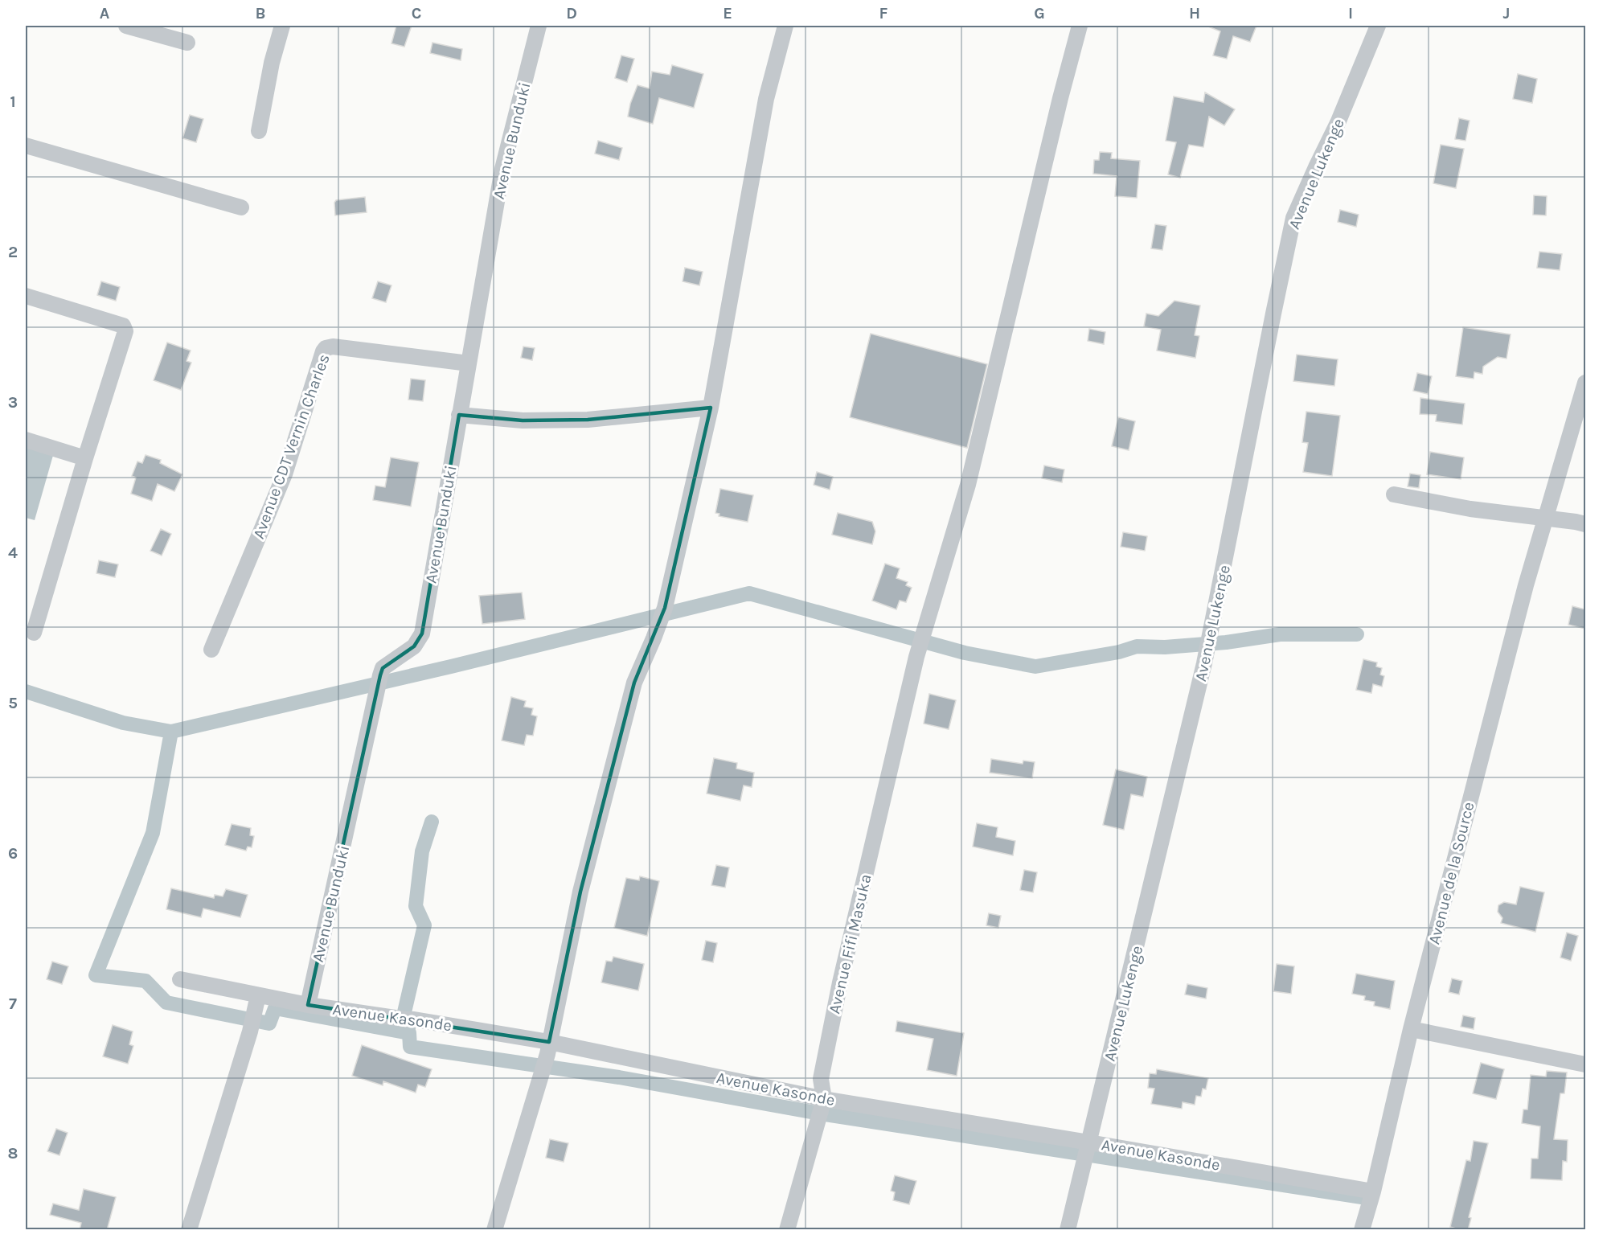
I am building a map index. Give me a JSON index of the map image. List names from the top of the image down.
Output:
{
  "streets": {
    "street": [
      "Avenue Bunduki",
      "Avenue Lukenge",
      "Avenue CDT Vernin Charles",
      "Avenue de la Source",
      "Avenue Fifi Masuka",
      "Avenue Kasonde"
    ]
  },
  "crossings": [
    ["Avenue Bunduki", "Avenue CDT Vernin Charles"],
    ["Avenue Bunduki", "Avenue Kasonde"],
    ["Avenue Lukenge", "Avenue Kasonde"],
    ["Avenue de la Source", "Avenue Kasonde"],
    ["Avenue Fifi Masuka", "Avenue Kasonde"]
  ],
  "grid": {
    "columns": [
      "A",
      "B",
      "C",
      "D",
      "E",
      "F",
      "G",
      "H",
      "I",
      "J"
    ],
    "rows": [
      "1",
      "2",
      "3",
      "4",
      "5",
      "6",
      "7",
      "8"
    ]
  }
}
